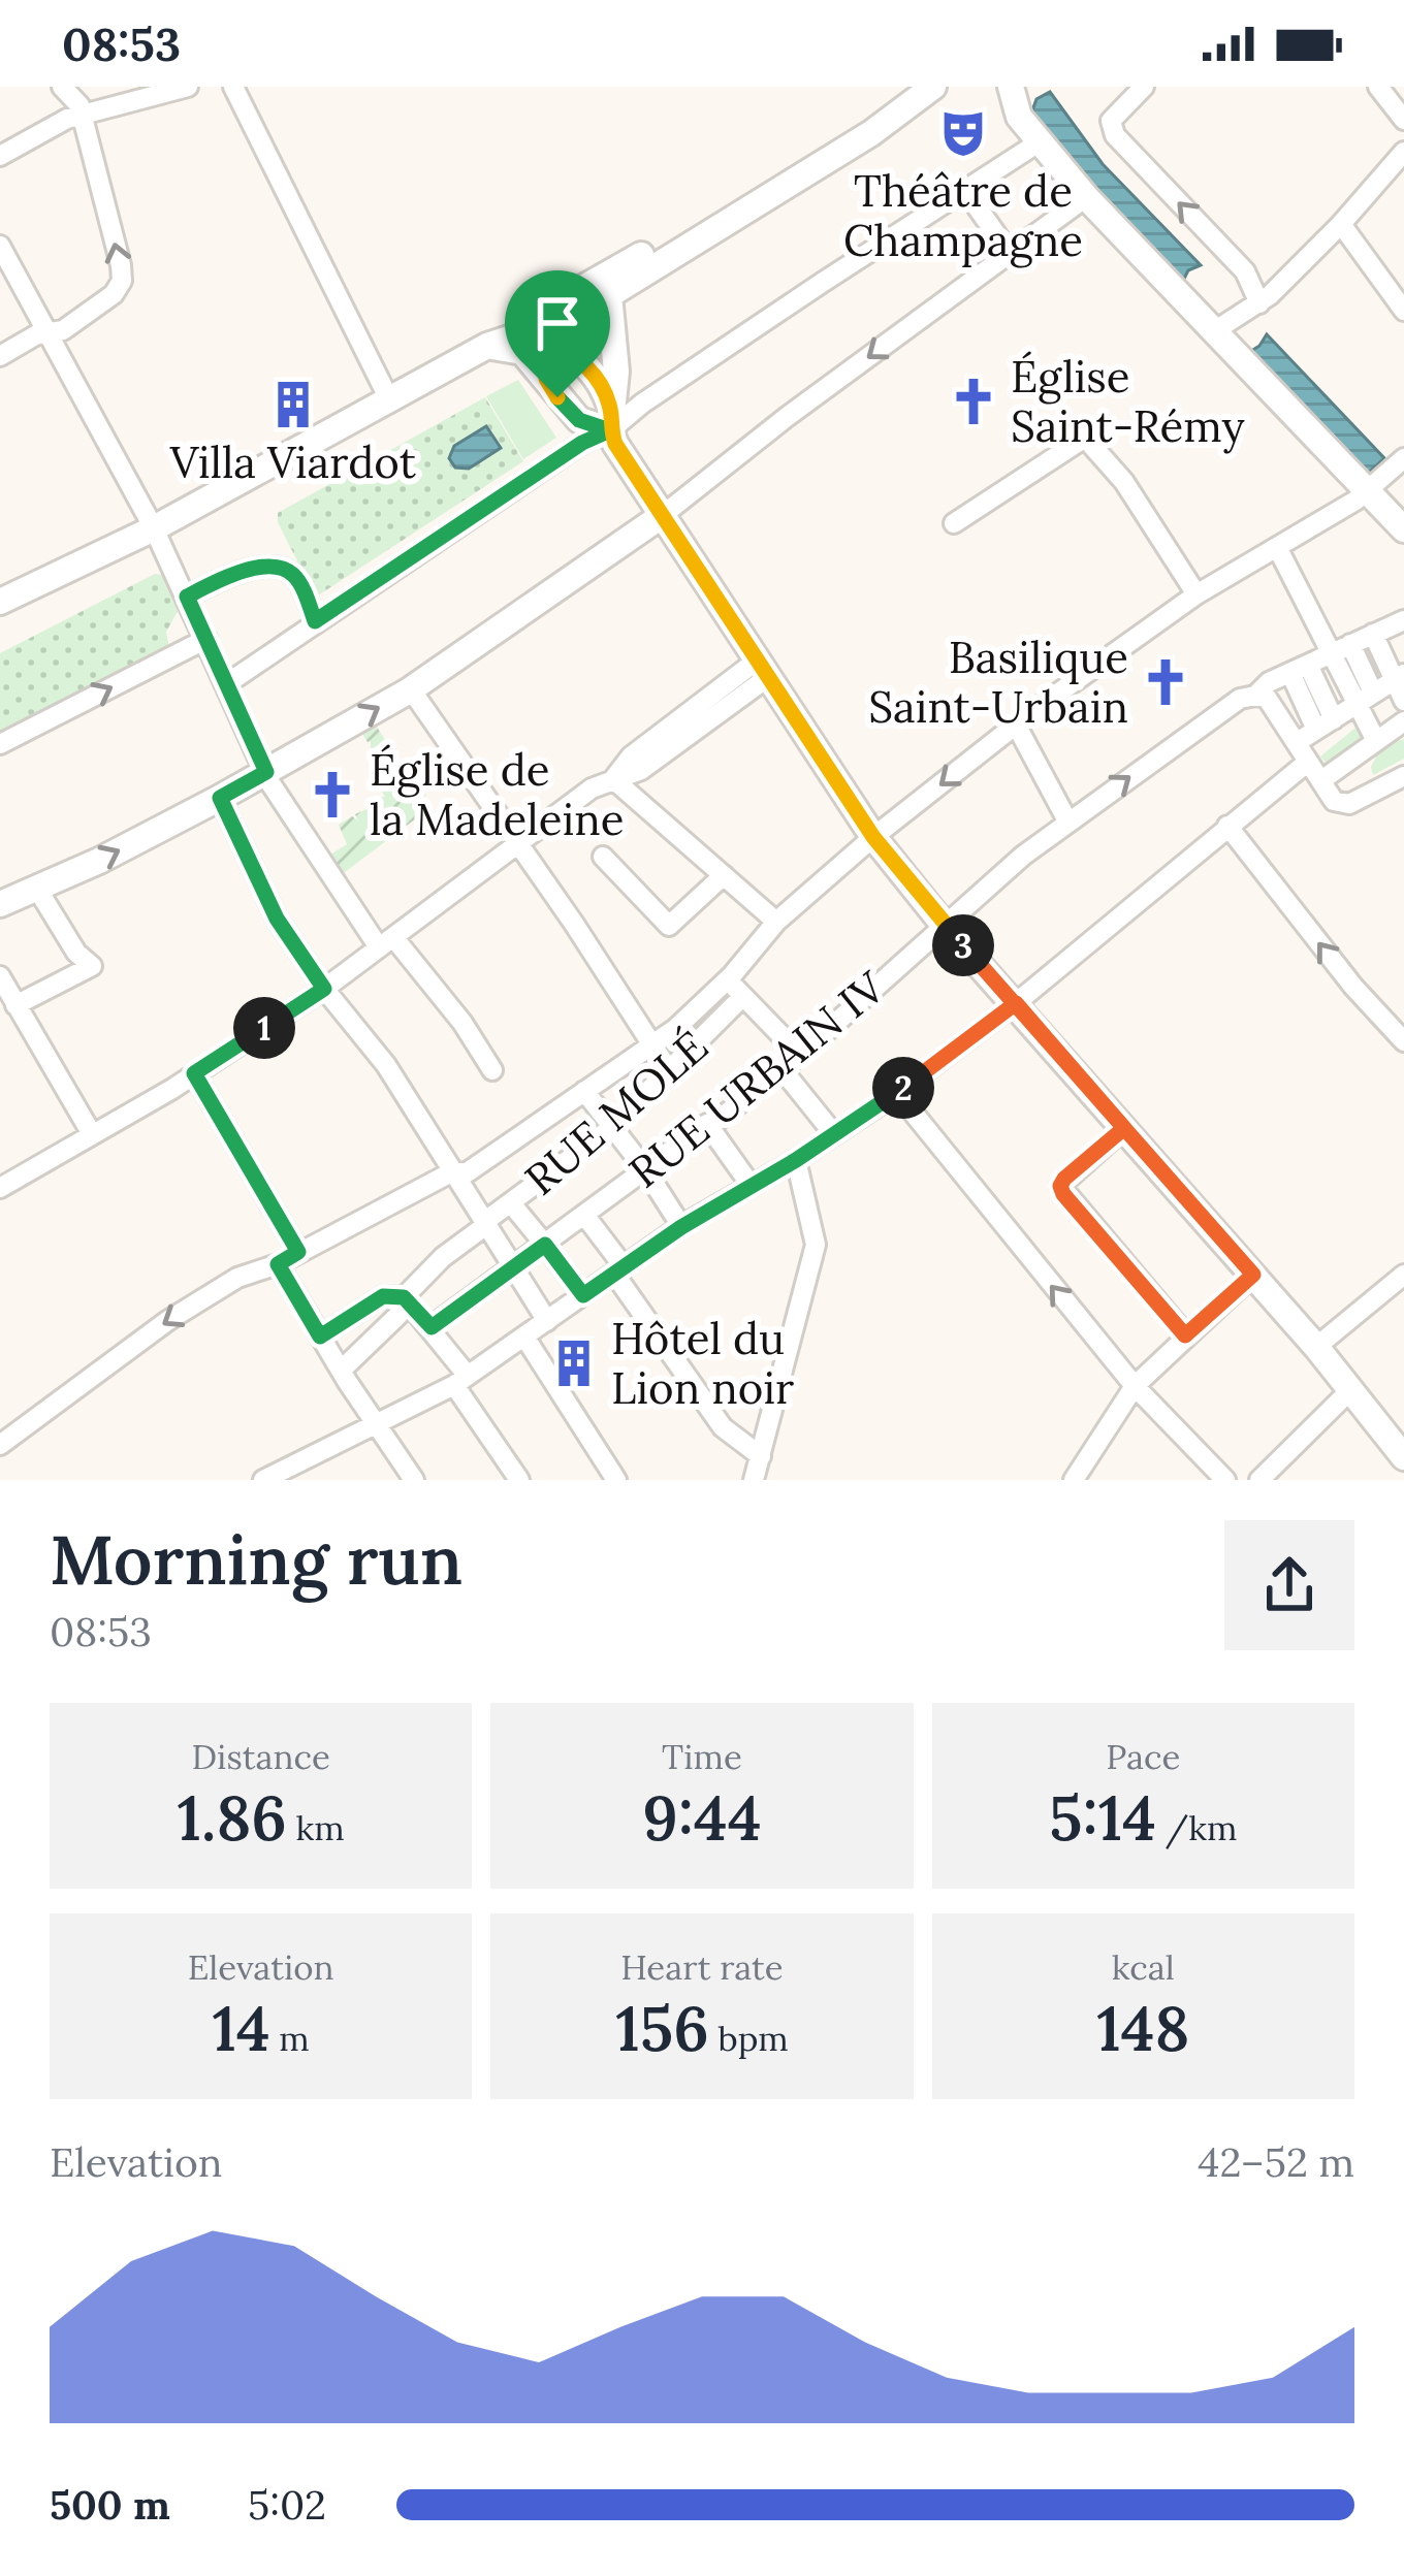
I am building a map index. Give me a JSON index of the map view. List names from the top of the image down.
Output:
{
  "streets": {
    "street": ["RUE URBAIN IV", "RUE MOLÉ"]
  },
  "places": {
    "theatre": ["Théâtre de Champagne"],
    "church": ["Église Saint-Rémy", "Basilique Saint-Urbain", "Église de la Madeleine"],
    "building": ["Villa Viardot", "Hôtel du Lion noir"]
  },
  "page": {
    "status": "08:53",
    "pins": ["3", "1", "2"],
    "heading": ["Morning run", "08:53"],
    "stats": [
      ["Distance", "1.86 km"],
      ["Time", "9:44"],
      ["Pace", "5:14 /km"],
      ["Elevation", "14 m"],
      ["Heart rate", "156 bpm"],
      ["kcal", "148"]
    ],
    "chart": ["Elevation", "42–52 m"],
    "list": [
      {
        "name": "500 m",
        "note": "5:02"
      }
    ]
  }
}
